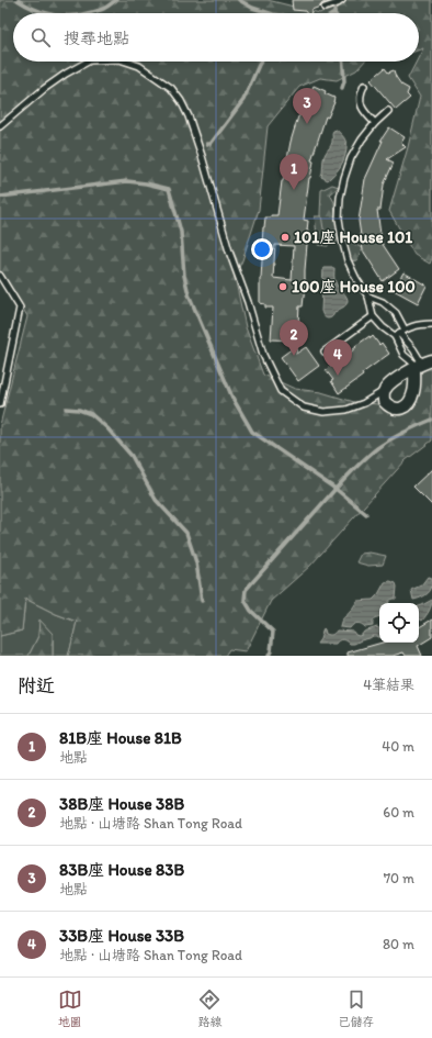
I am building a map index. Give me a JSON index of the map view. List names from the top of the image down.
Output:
{
  "places": ["101座 House 101", "100座 House 100"],
  "page": {
    "search": "搜尋地點",
    "pins": [
      "3",
      "1",
      "2",
      "4"
    ],
    "heading": ["附近", "4筆結果"],
    "list": [
      {
        "mark": "1",
        "name": "81B座 House 81B",
        "note": "地點",
        "value": "40 m"
      },
      {
        "mark": "2",
        "name": "38B座 House 38B",
        "note": "地點 · 山塘路 Shan Tong Road",
        "value": "60 m"
      },
      {
        "mark": "3",
        "name": "83B座 House 83B",
        "note": "地點",
        "value": "70 m"
      },
      {
        "mark": "4",
        "name": "33B座 House 33B",
        "note": "地點 · 山塘路 Shan Tong Road",
        "value": "80 m"
      }
    ],
    "nav": ["地圖", "路線", "已儲存"]
  }
}
